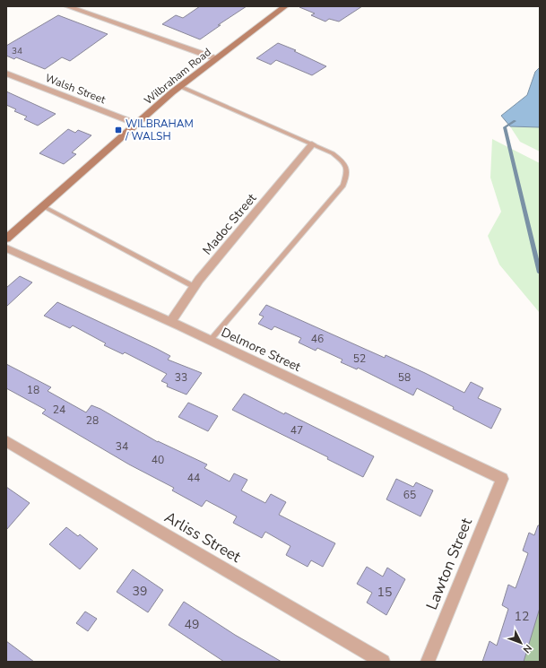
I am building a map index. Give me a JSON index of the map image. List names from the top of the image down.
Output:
{
  "streets": {
    "main road": ["Wilbraham Road"],
    "street": [
      "Walsh Street",
      "Madoc Street",
      "Delmore Street",
      "Arliss Street",
      "Lawton Street"
    ]
  },
  "crossings": [
    ["Wilbraham Road", "Walsh Street"],
    ["Madoc Street", "Delmore Street"],
    ["Delmore Street", "Lawton Street"]
  ],
  "places": {
    "transit": ["WILBRAHAM / WALSH"]
  },
  "house_numbers": [
    "34",
    "46",
    "52",
    "33",
    "58",
    "18",
    "24",
    "28",
    "47",
    "34",
    "40",
    "44",
    "65",
    "39",
    "15",
    "12",
    "49"
  ],
  "north": "bottom right"
}
